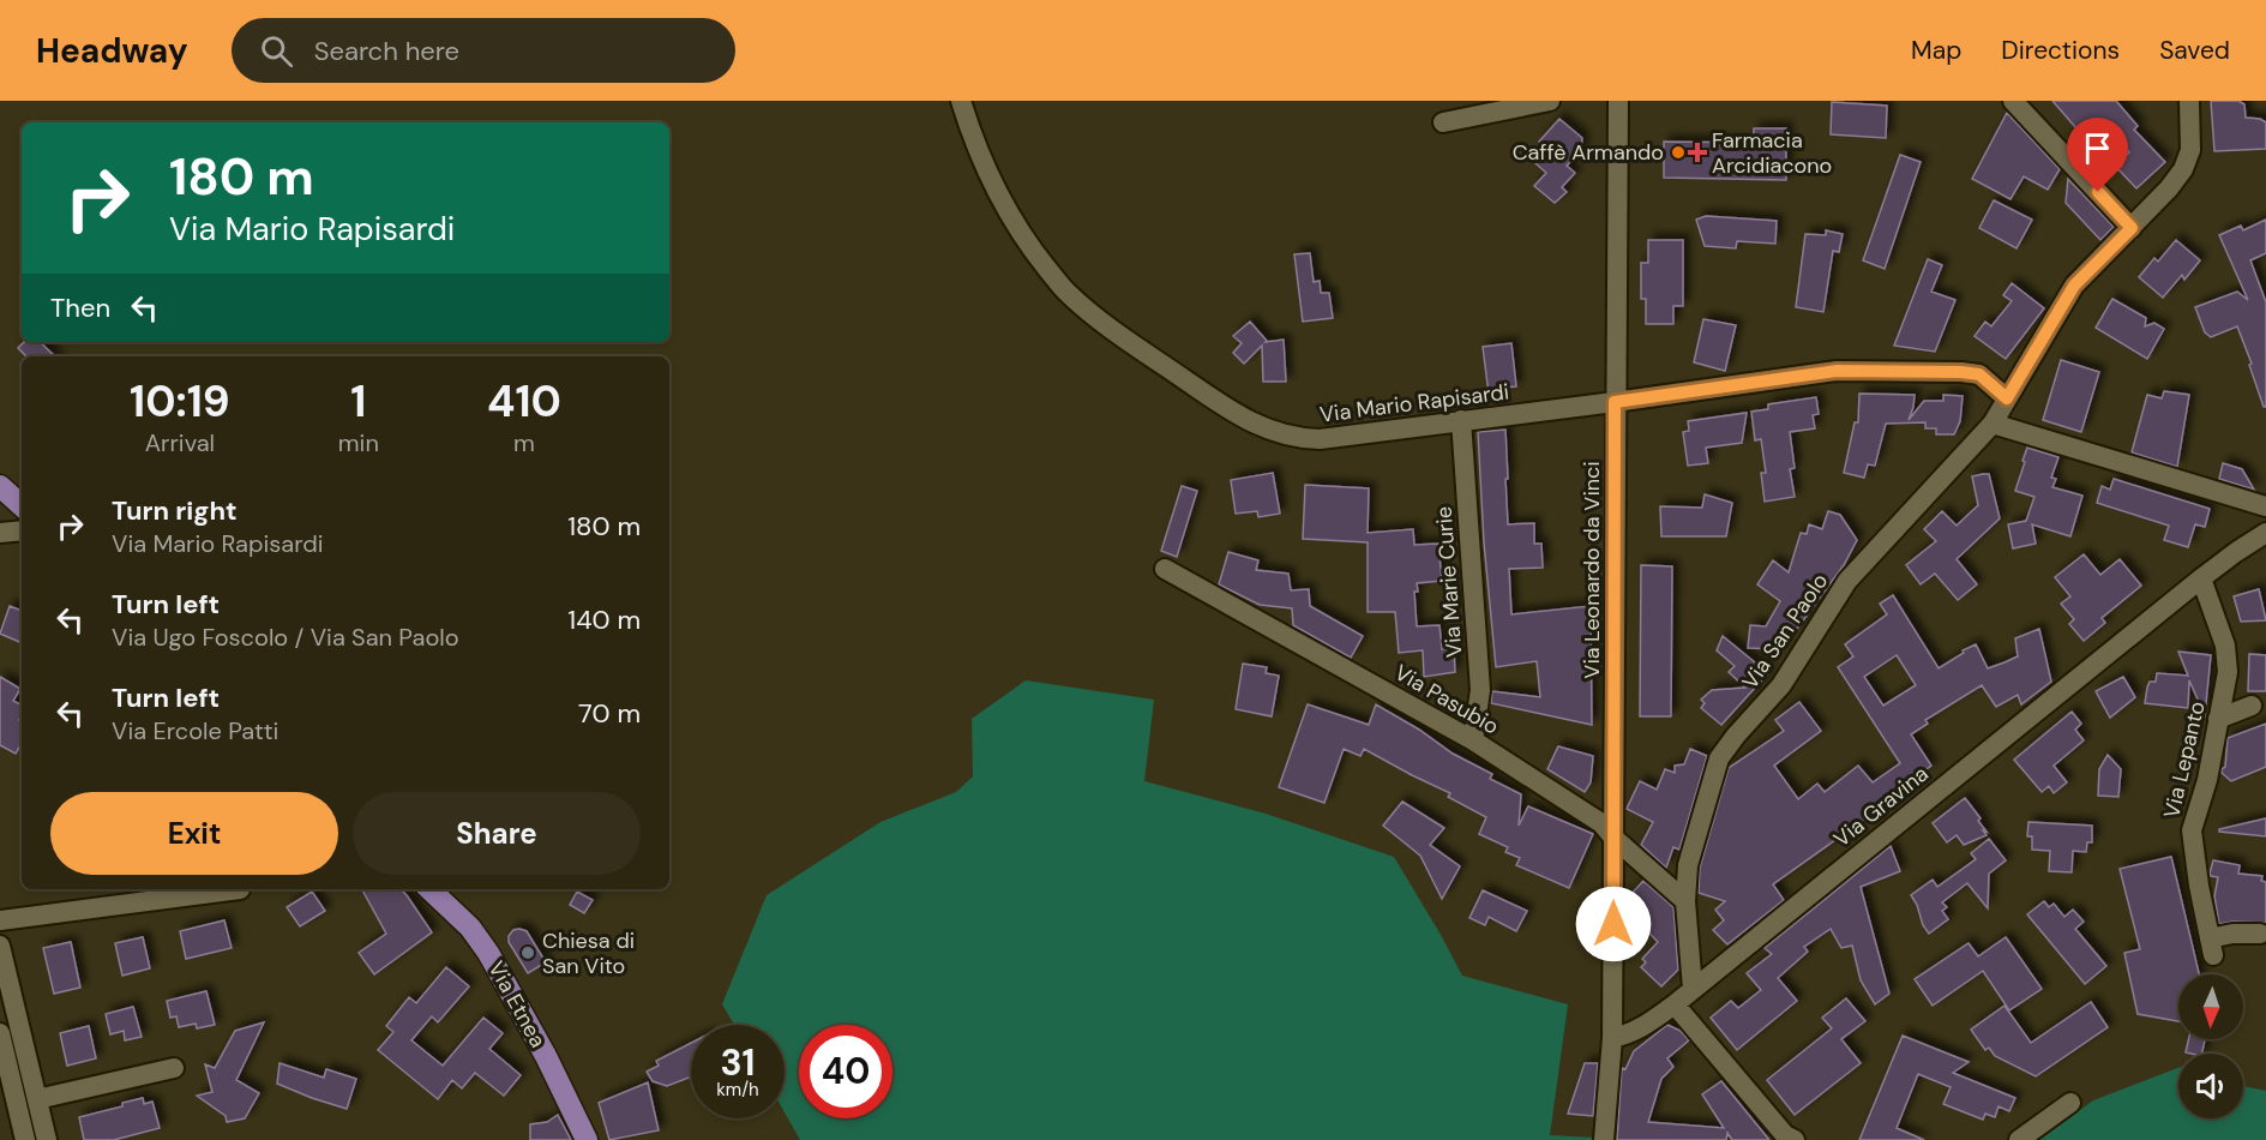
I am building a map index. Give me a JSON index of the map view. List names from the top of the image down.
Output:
{
  "streets": {
    "main road": ["Via Etnea"],
    "street": [
      "Via Mario Rapisardi",
      "Via Leonardo da Vinci",
      "Via Marie Curie",
      "Via San Paolo",
      "Via Pasubio",
      "Via Lepanto",
      "Via Gravina"
    ]
  },
  "crossings": [
    ["Via Mario Rapisardi", "Via Leonardo da Vinci"],
    ["Via Mario Rapisardi", "Via Marie Curie"],
    ["Via Mario Rapisardi", "Via San Paolo"],
    ["Via Leonardo da Vinci", "Via Pasubio"],
    ["Via Leonardo da Vinci", "Via Gravina"],
    ["Via Marie Curie", "Via Pasubio"],
    ["Via San Paolo", "Via Pasubio"],
    ["Via San Paolo", "Via Gravina"],
    ["Via Lepanto", "Via Gravina"]
  ],
  "places": {
    "other": ["Caffè Armando", "Chiesa di San Vito"],
    "health": ["Farmacia Arcidiacono"]
  },
  "north": "bottom",
  "page": {
    "header": "Headway",
    "search": "Search here",
    "nav": ["Map", "Directions", "Saved"],
    "turn": ["180 m", "Via Mario Rapisardi"],
    "then": "Then",
    "eta": [
      "10:19",
      "Arrival",
      "1",
      "min",
      "410",
      "m"
    ],
    "list": [
      {
        "name": "Turn right",
        "note": "Via Mario Rapisardi",
        "value": "180 m"
      },
      {
        "name": "Turn left",
        "note": "Via Ugo Foscolo / Via San Paolo",
        "value": "140 m"
      },
      {
        "name": "Turn left",
        "note": "Via Ercole Patti",
        "value": "70 m"
      }
    ],
    "buttons": ["Exit", "Share"],
    "speed": "31 km/h",
    "limit": "40"
  }
}
